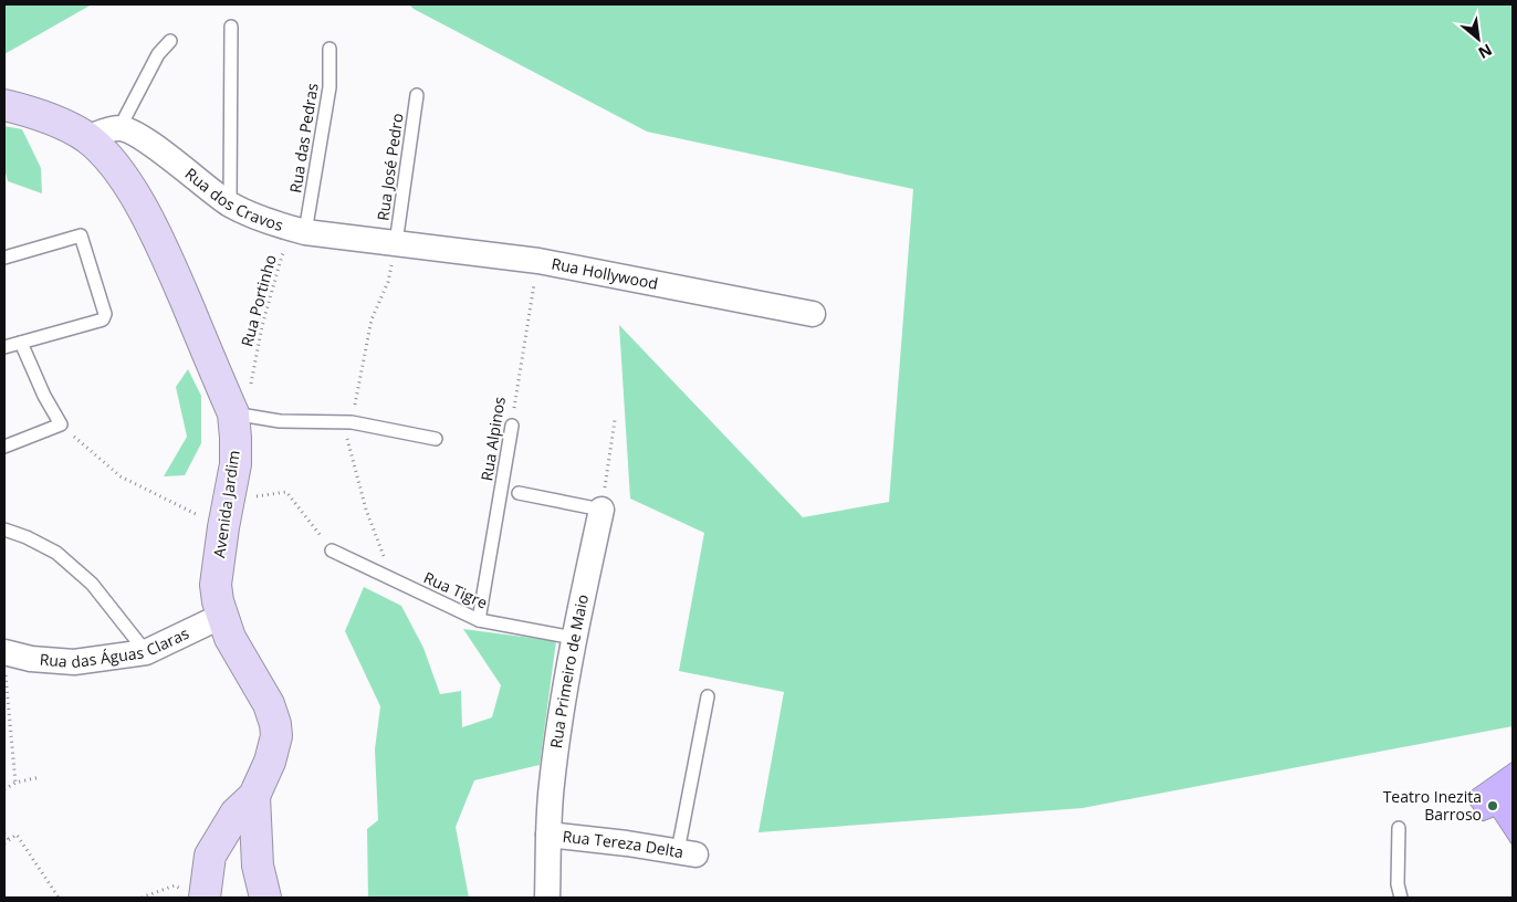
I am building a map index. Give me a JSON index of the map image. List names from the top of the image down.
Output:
{
  "streets": {
    "street": [
      "Rua dos Cravos",
      "Rua Hollywood",
      "Avenida Jardim",
      "Rua das Águas Claras",
      "Rua Primeiro de Maio",
      "Rua Tereza Delta"
    ],
    "lane": [
      "Rua das Pedras",
      "Rua José Pedro",
      "Rua Alpinos",
      "Rua Tigre"
    ],
    "path": ["Rua Portinho"]
  },
  "crossings": [
    ["Rua das Pedras", "Rua dos Cravos"],
    ["Rua das Pedras", "Rua Portinho"],
    ["Rua José Pedro", "Rua dos Cravos"],
    ["Rua José Pedro", "Rua Hollywood"],
    ["Rua dos Cravos", "Rua Hollywood"],
    ["Rua dos Cravos", "Rua Portinho"],
    ["Rua Hollywood", "Rua Alpinos"],
    ["Rua Alpinos", "Rua Tigre"],
    ["Avenida Jardim", "Rua das Águas Claras"],
    ["Rua Tigre", "Rua Primeiro de Maio"],
    ["Rua Primeiro de Maio", "Rua Tereza Delta"]
  ],
  "places": ["Teatro Inezita Barroso"],
  "north": "bottom right"
}
